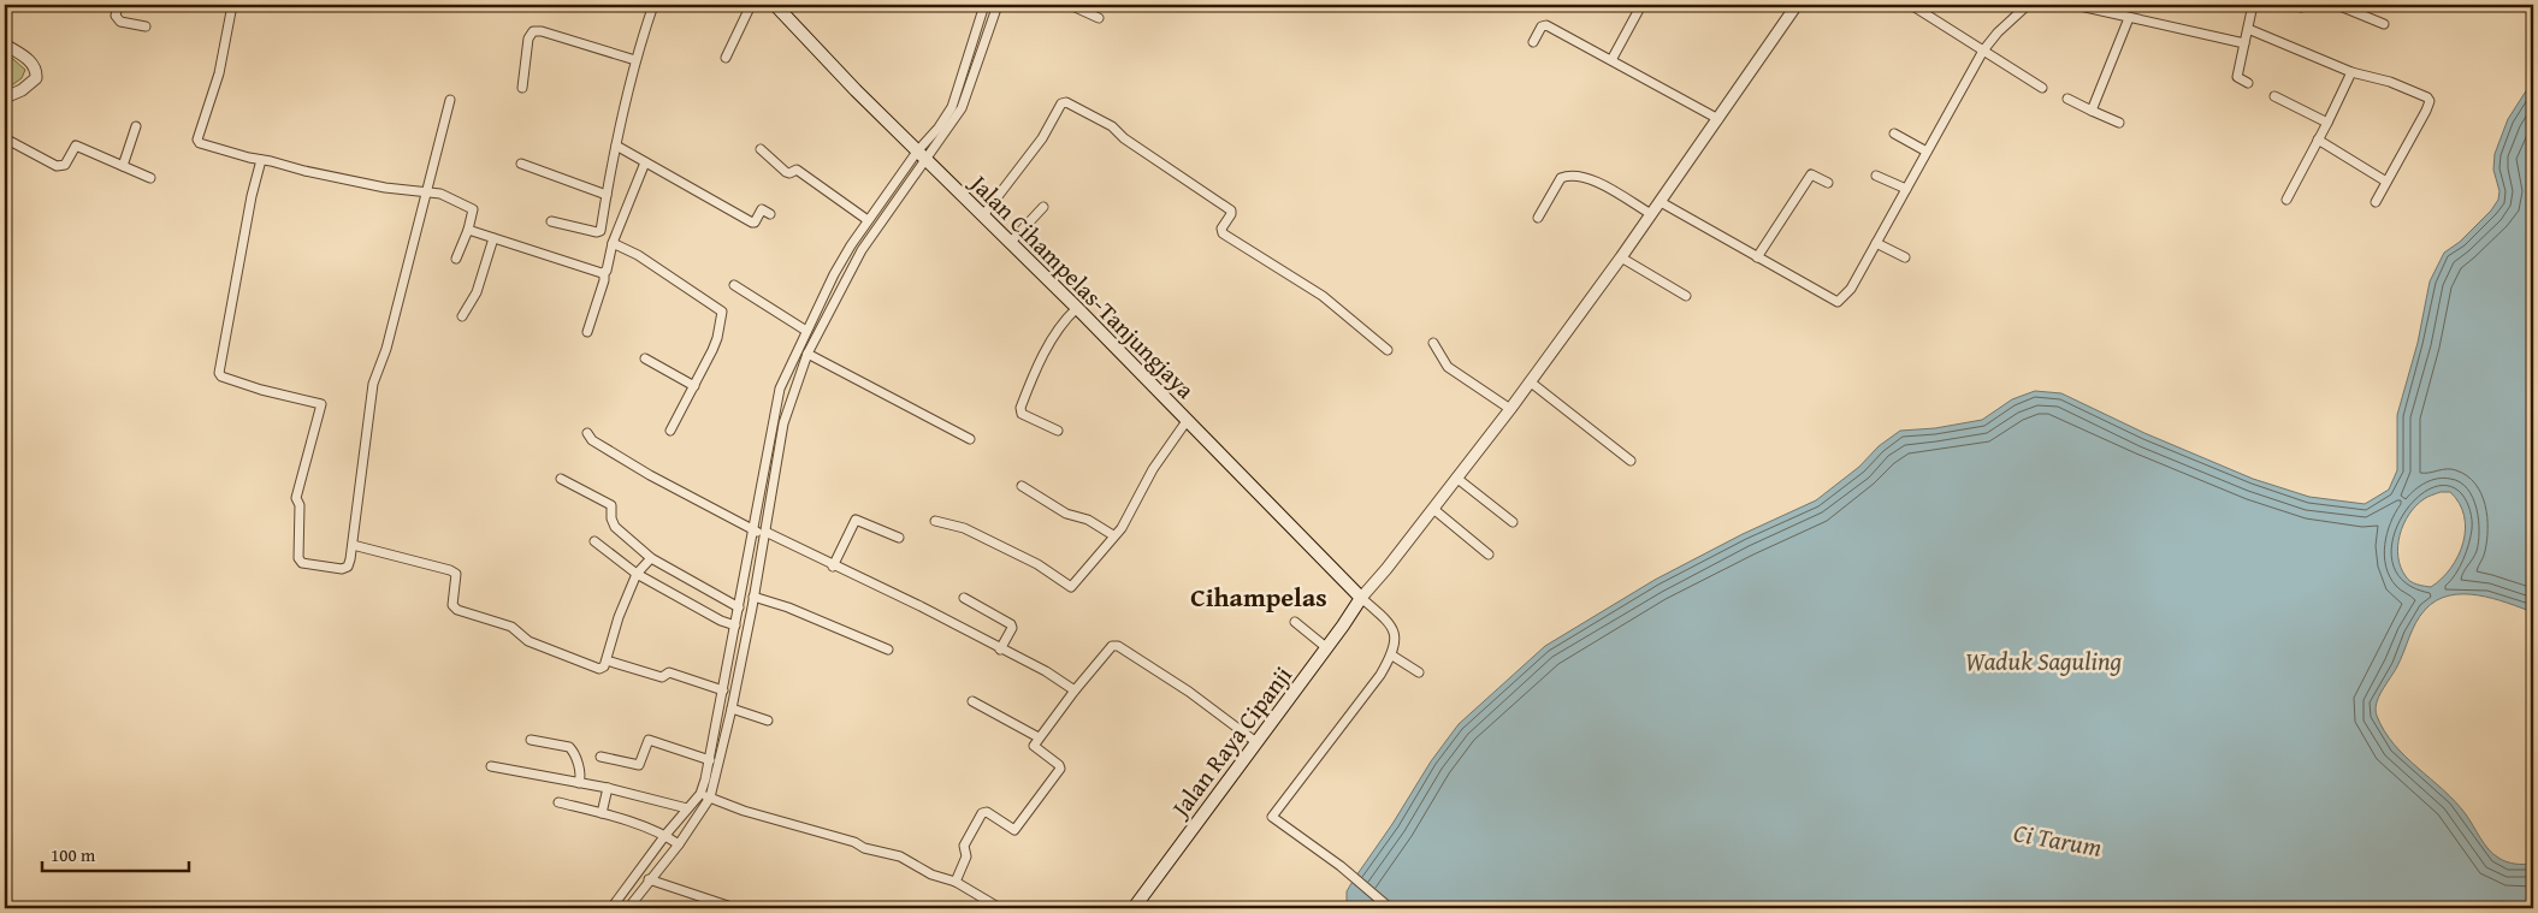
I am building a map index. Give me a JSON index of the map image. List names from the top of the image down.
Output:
{
  "streets": {
    "main road": ["Jalan Cihampelas-Tanjungjaya", "Jalan Raya Cipanji"]
  },
  "crossings": [
    ["Jalan Cihampelas-Tanjungjaya", "Jalan Raya Cipanji"]
  ],
  "districts": ["Cihampelas"],
  "water": ["Waduk Saguling", "Ci Tarum"],
  "scale_bar": "100 m"
}
